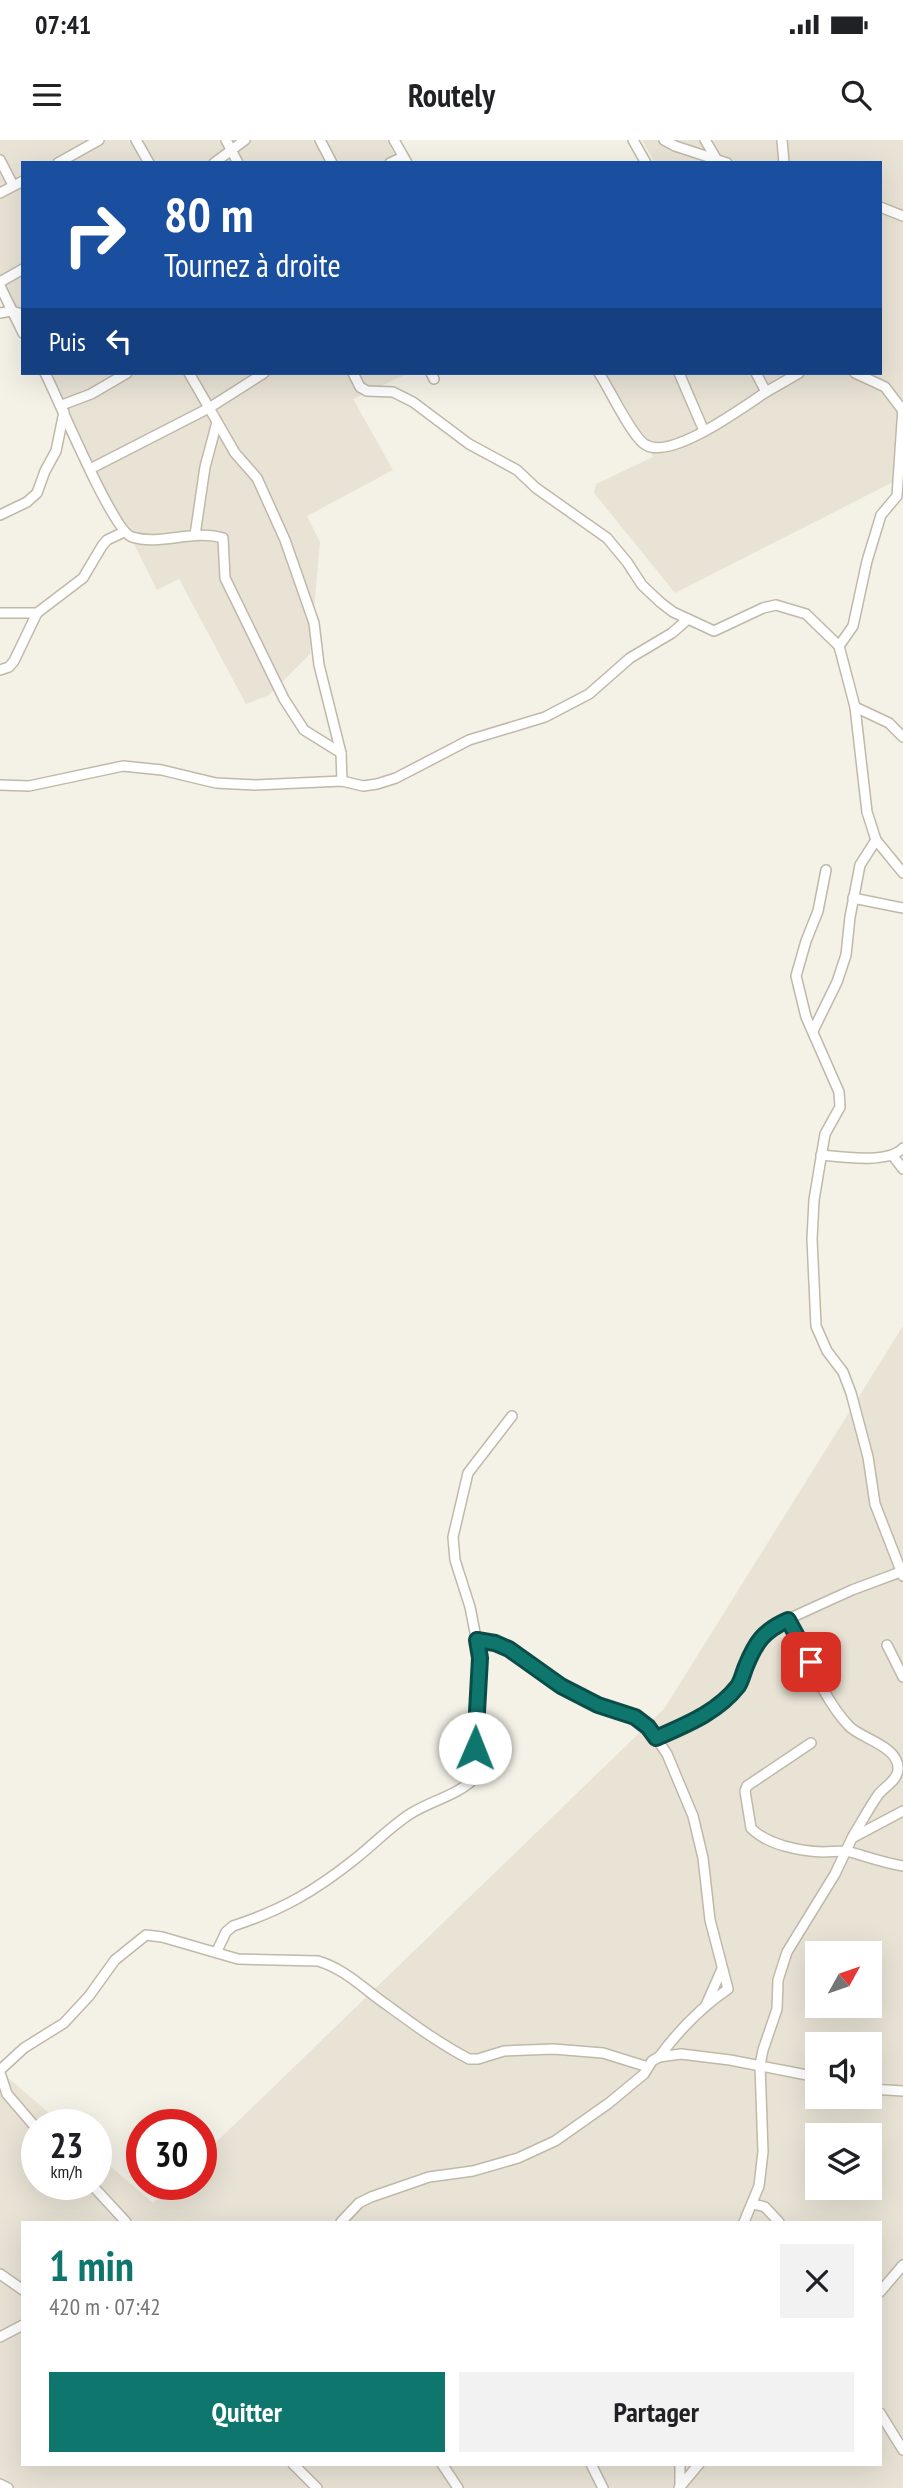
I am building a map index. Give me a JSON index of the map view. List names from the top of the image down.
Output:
{
  "north": "top right",
  "page": {
    "status": "07:41",
    "header": "Routely",
    "turn": ["80 m", "Tournez à droite"],
    "then": "Puis",
    "speed": "23 km/h",
    "limit": "30",
    "heading": ["1 min", "420 m · 07:42"],
    "buttons": ["Quitter", "Partager"]
  }
}
